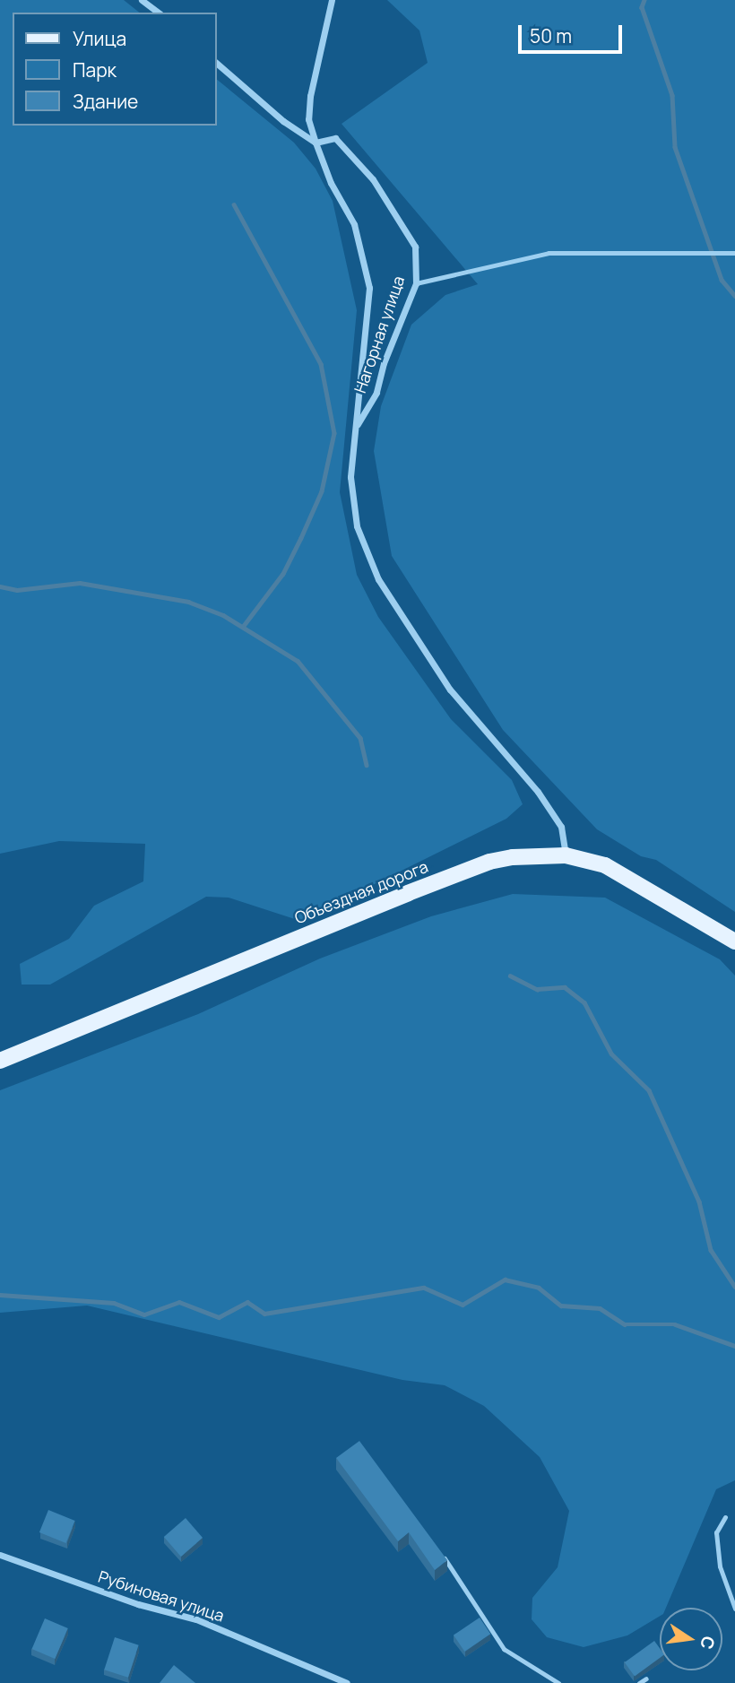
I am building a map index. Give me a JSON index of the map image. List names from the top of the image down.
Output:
{
  "streets": {
    "main road": ["Объездная дорога"],
    "street": ["Нагорная улица", "Рубиновая улица"]
  },
  "legend": ["Улица", "Парк", "Здание"],
  "scale_bar": "50 m",
  "north": "right"
}
